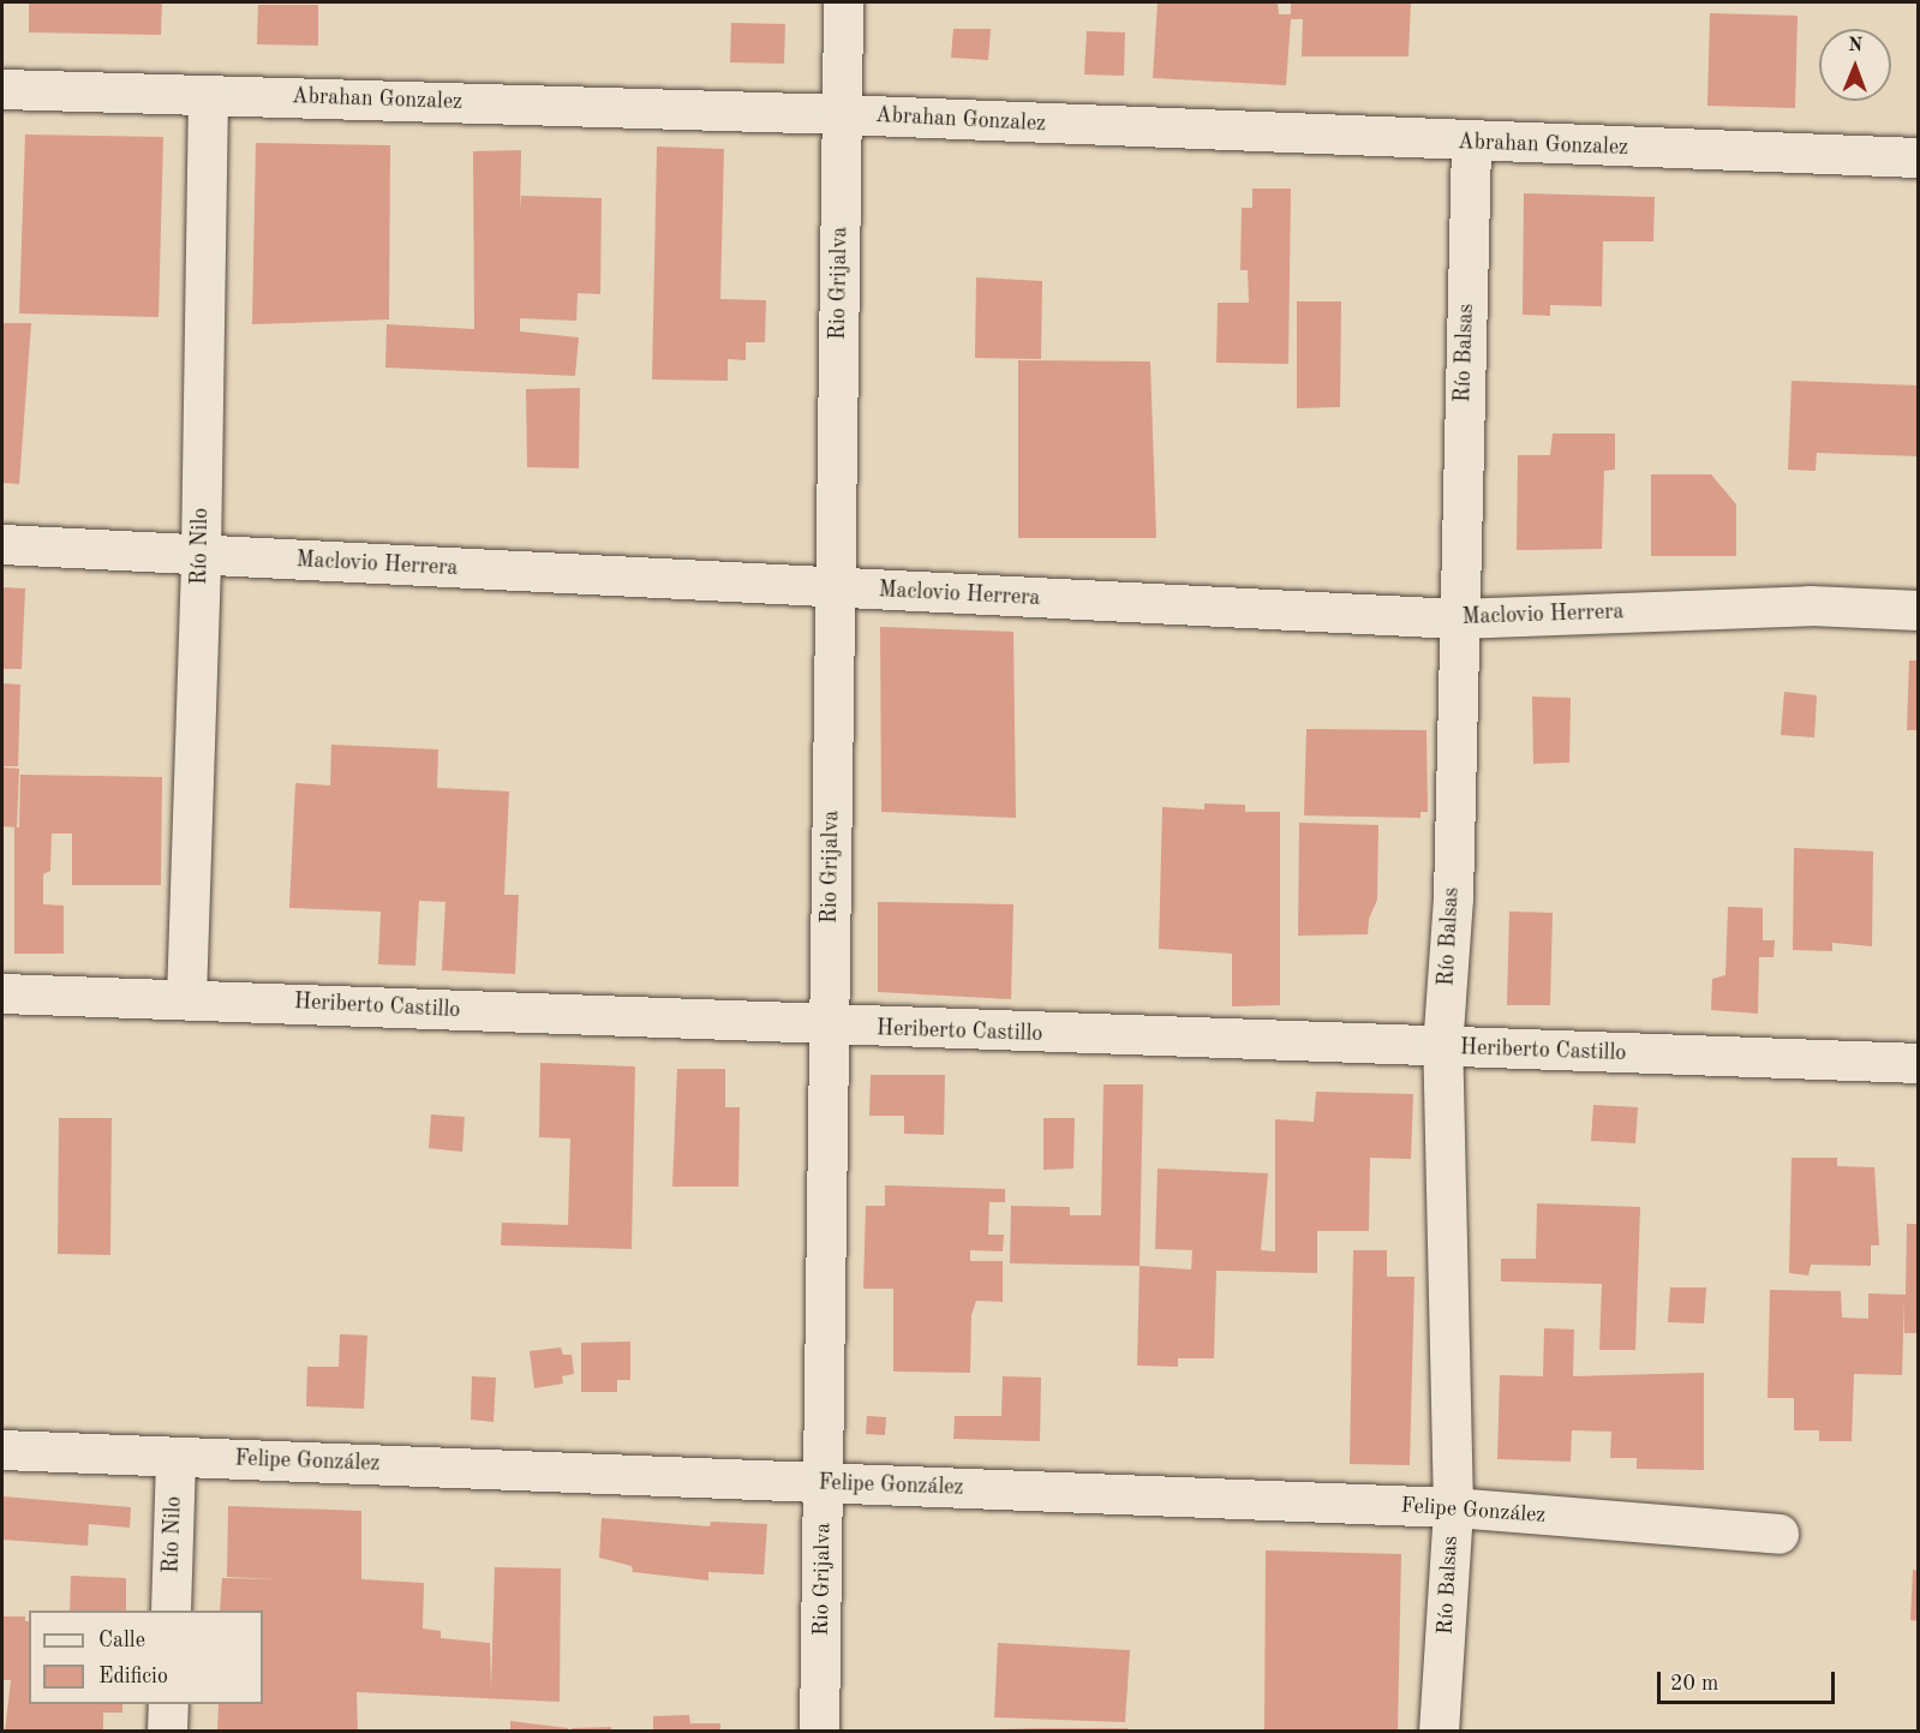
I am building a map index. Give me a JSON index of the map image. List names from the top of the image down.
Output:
{
  "streets": {
    "street": [
      "Abrahan Gonzalez",
      "Rio Grijalva",
      "Río Balsas",
      "Río Nilo",
      "Maclovio Herrera",
      "Heriberto Castillo",
      "Felipe González"
    ]
  },
  "crossings": [
    ["Abrahan Gonzalez", "Rio Grijalva"],
    ["Abrahan Gonzalez", "Río Balsas"],
    ["Abrahan Gonzalez", "Río Nilo"],
    ["Rio Grijalva", "Maclovio Herrera"],
    ["Rio Grijalva", "Heriberto Castillo"],
    ["Rio Grijalva", "Felipe González"],
    ["Río Balsas", "Maclovio Herrera"],
    ["Río Balsas", "Heriberto Castillo"],
    ["Río Balsas", "Felipe González"],
    ["Río Nilo", "Maclovio Herrera"],
    ["Río Nilo", "Heriberto Castillo"],
    ["Río Nilo", "Felipe González"]
  ],
  "legend": ["Calle", "Edificio"],
  "scale_bar": "20 m",
  "north": "top"
}
